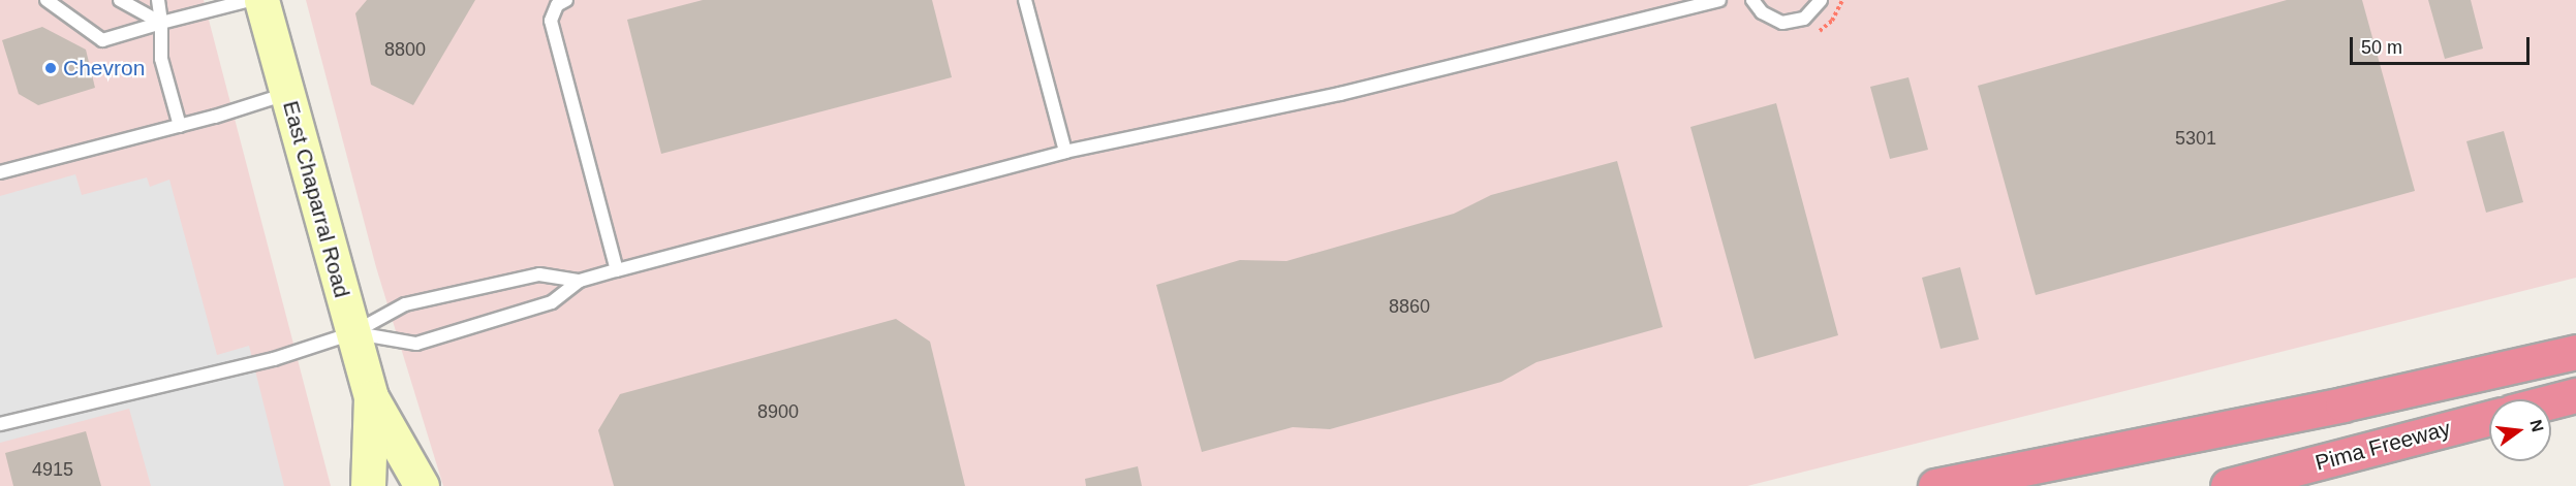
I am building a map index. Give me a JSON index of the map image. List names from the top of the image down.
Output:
{
  "streets": {
    "highway": ["Pima Freeway"],
    "main road": ["East Chaparral Road"]
  },
  "places": ["Chevron"],
  "house_numbers": [
    "8800",
    "5301",
    "8860",
    "8900",
    "4915"
  ],
  "scale_bar": "50 m",
  "north": "right"
}
